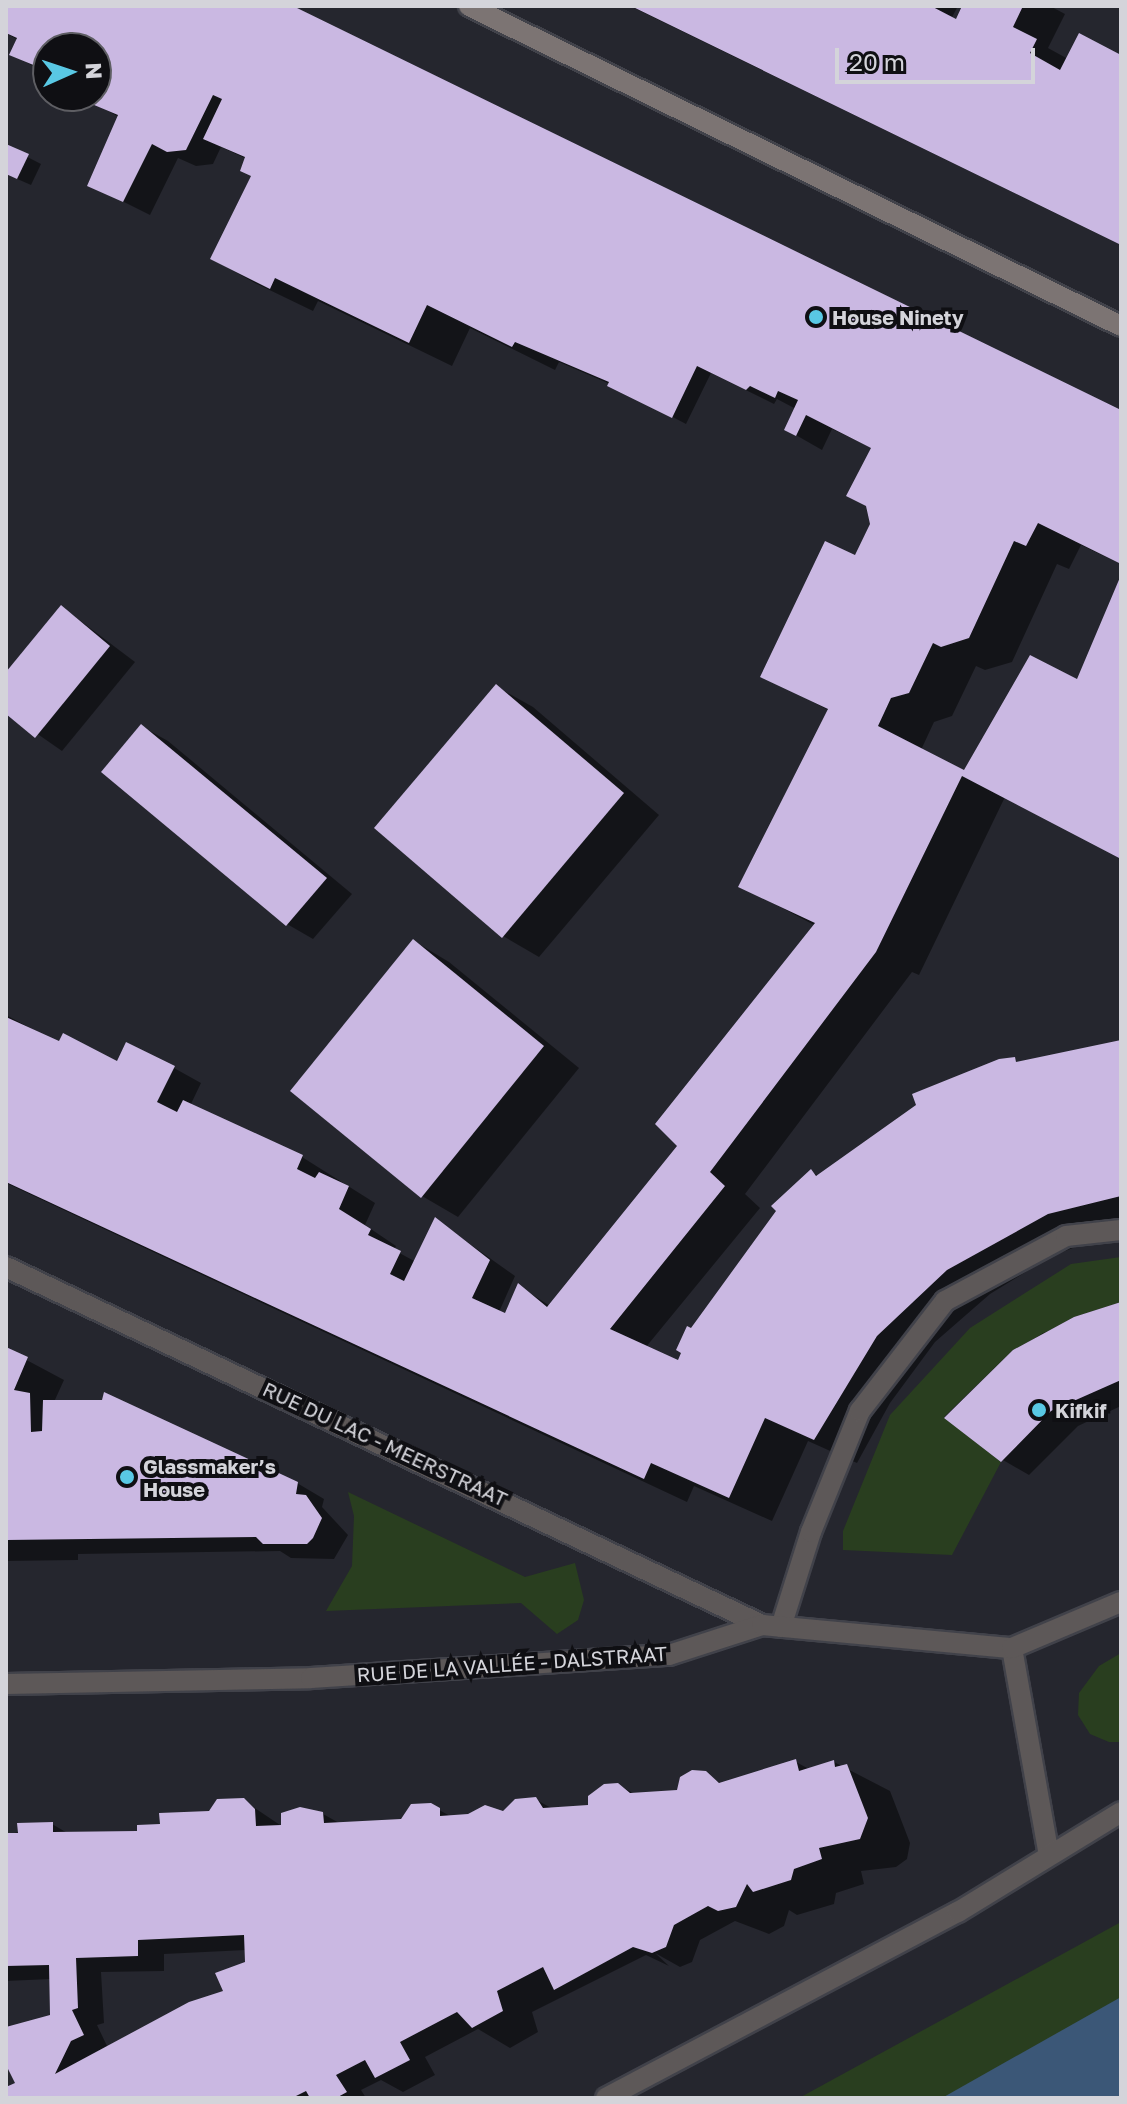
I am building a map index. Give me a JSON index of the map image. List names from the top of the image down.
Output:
{
  "streets": {
    "street": ["RUE DU LAC - MEERSTRAAT", "RUE DE LA VALLÉE - DALSTRAAT"]
  },
  "crossings": [
    ["RUE DU LAC - MEERSTRAAT", "RUE DE LA VALLÉE - DALSTRAAT"]
  ],
  "places": ["House Ninety", "Kifkif", "Glassmaker’s House"],
  "scale_bar": "20 m",
  "north": "right"
}
